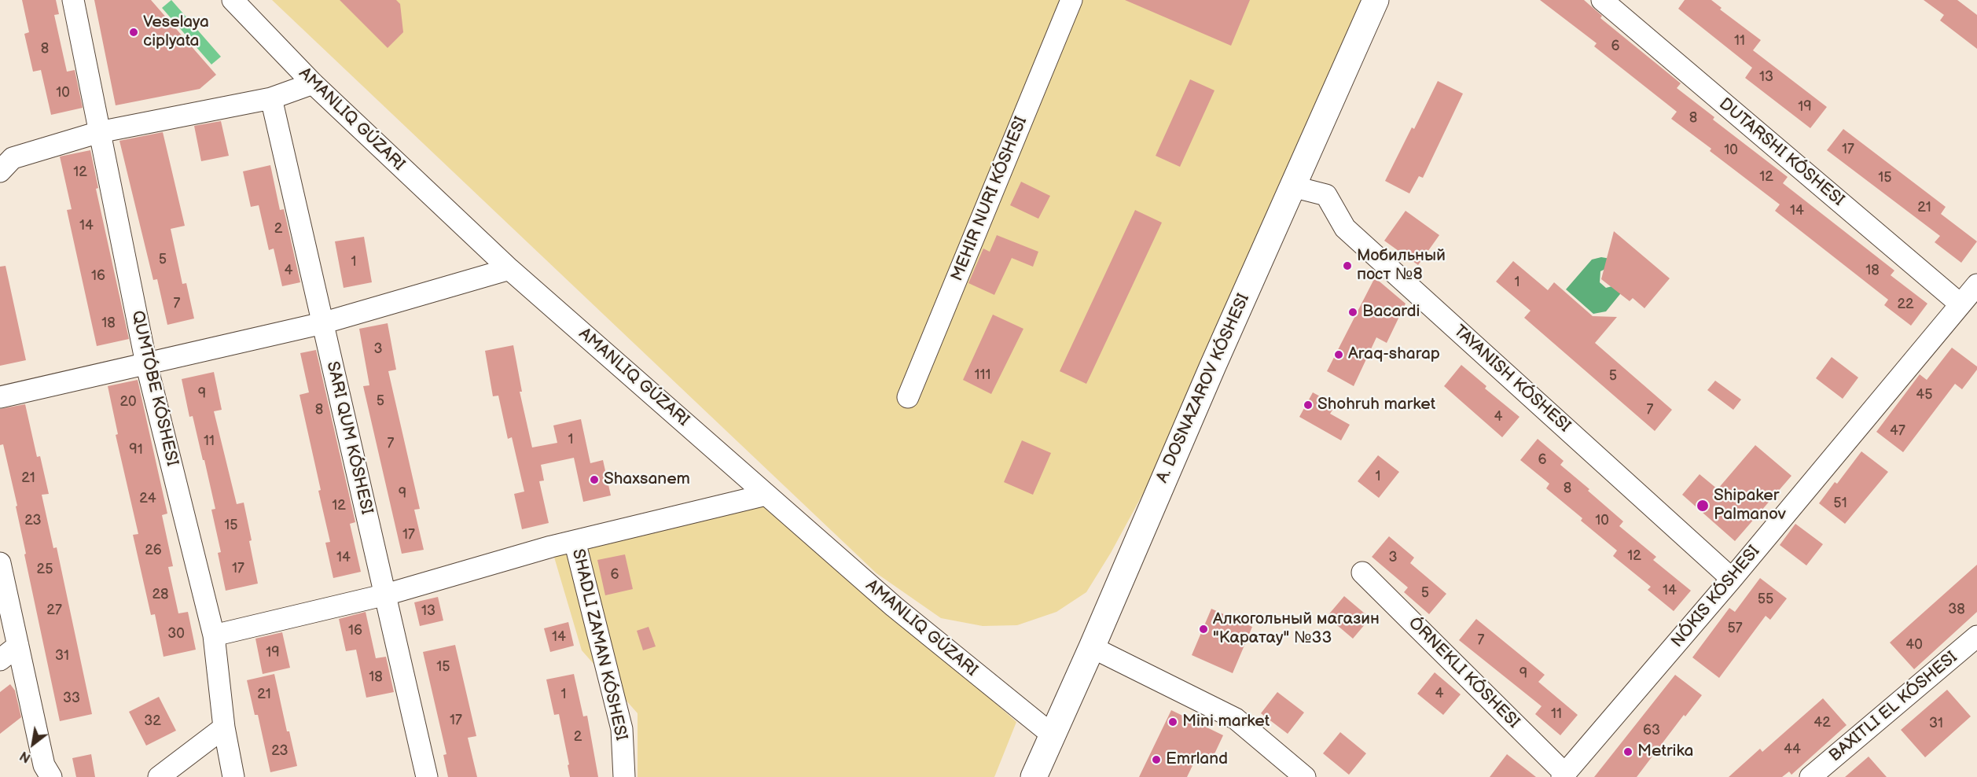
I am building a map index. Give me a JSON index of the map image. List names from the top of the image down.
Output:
{
  "streets": {
    "main road": ["A. DOSNAZAROV KÓSHESI"],
    "street": ["QUMTÓBE KÓSHESI", "NÓKIS KÓSHESI", "ÓRNEKLI KÓSHESI"]
  },
  "crossings": [
    ["NÓKIS KÓSHESI", "ÓRNEKLI KÓSHESI"]
  ],
  "places": [
    "Veselaya ciplyata",
    "Мобильный пост №8",
    "Bacardi",
    "Araq-sharap",
    "Shohruh market",
    "Shaxsanem",
    "Shipaker Palmanov",
    "Алкогольный магазин \"Каратау\" №33",
    "Mini market",
    "Metrika",
    "Emrland"
  ],
  "house_numbers": [
    "11",
    "6",
    "8",
    "13",
    "10",
    "19",
    "8",
    "17",
    "10",
    "12",
    "12",
    "15",
    "21",
    "14",
    "14",
    "2",
    "5",
    "1",
    "4",
    "18",
    "16",
    "1",
    "7",
    "22",
    "18",
    "3",
    "111",
    "5",
    "9",
    "45",
    "5",
    "20",
    "8",
    "7",
    "4",
    "47",
    "1",
    "11",
    "7",
    "91",
    "6",
    "1",
    "21",
    "8",
    "9",
    "24",
    "51",
    "12",
    "23",
    "10",
    "15",
    "17",
    "26",
    "12",
    "14",
    "3",
    "17",
    "25",
    "6",
    "14",
    "5",
    "28",
    "55",
    "38",
    "27",
    "13",
    "57",
    "16",
    "30",
    "14",
    "7",
    "40",
    "19",
    "31",
    "15",
    "9",
    "18",
    "4",
    "21",
    "1",
    "33",
    "11",
    "17",
    "32",
    "42",
    "31",
    "63",
    "2",
    "44",
    "23"
  ],
  "north": "bottom left"
}
